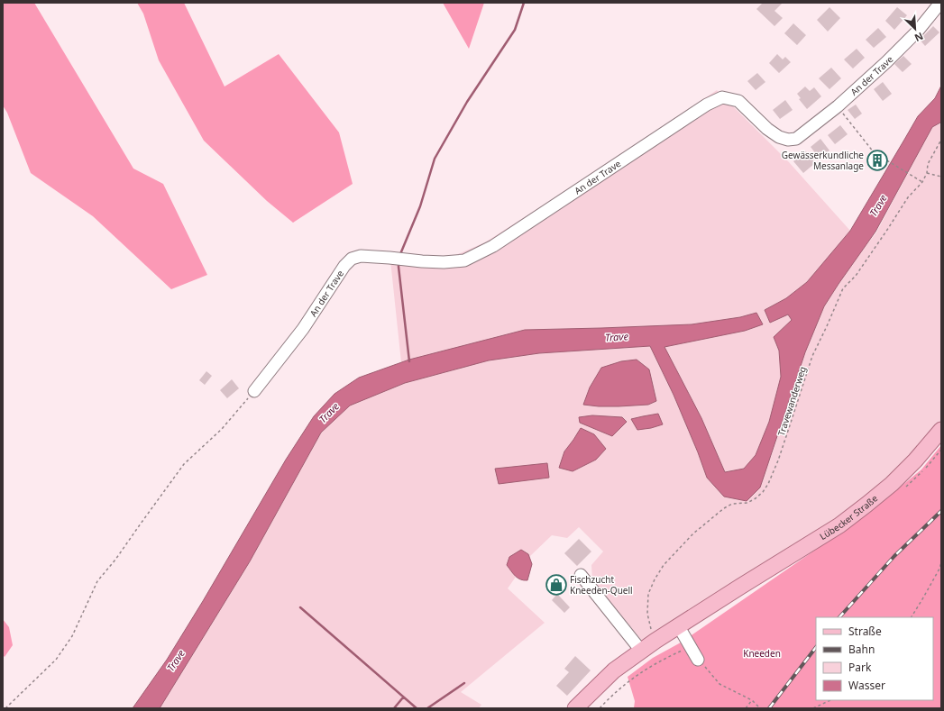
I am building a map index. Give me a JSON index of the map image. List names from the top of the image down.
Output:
{
  "streets": {
    "main road": ["Lübecker Straße"],
    "street": ["An der Trave"],
    "path": ["Travewanderweg"]
  },
  "crossings": [
    ["Travewanderweg", "Lübecker Straße"]
  ],
  "water": ["Trave"],
  "parks": ["Kneeden"],
  "places": {
    "building": ["Gewässerkundliche Messanlage"],
    "shop": ["Fischzucht Kneeden-Quell"]
  },
  "legend": [
    "Straße",
    "Bahn",
    "Park",
    "Wasser"
  ],
  "north": "bottom right"
}
